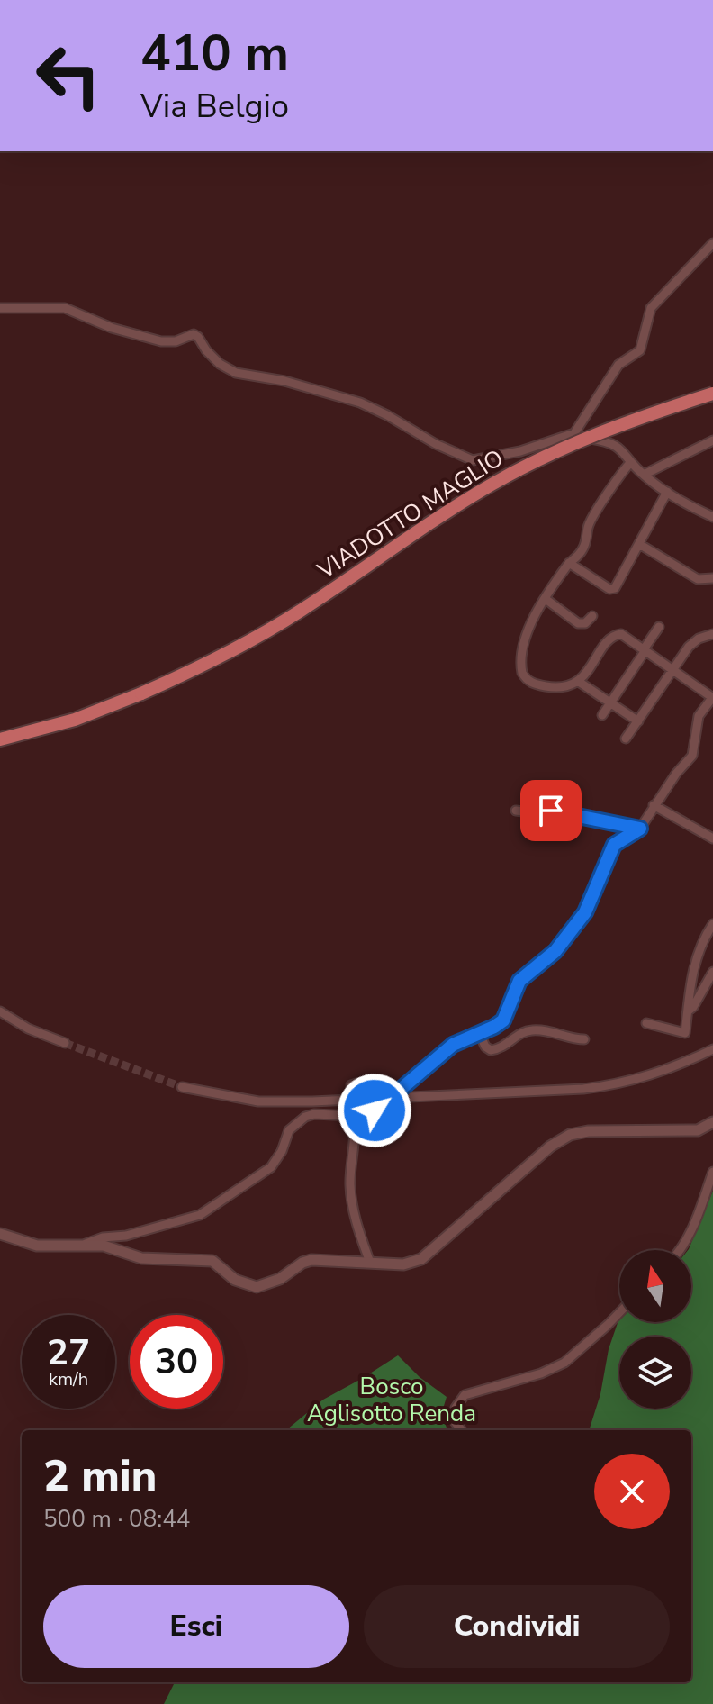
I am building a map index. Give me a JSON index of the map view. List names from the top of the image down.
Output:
{
  "streets": {
    "main road": ["VIADOTTO MAGLIO"]
  },
  "parks": ["Bosco Aglisotto Renda"],
  "north": "top",
  "page": {
    "turn": ["410 m", "Via Belgio"],
    "speed": "27 km/h",
    "limit": "30",
    "heading": ["2 min", "500 m · 08:44"],
    "buttons": ["Esci", "Condividi"]
  }
}
